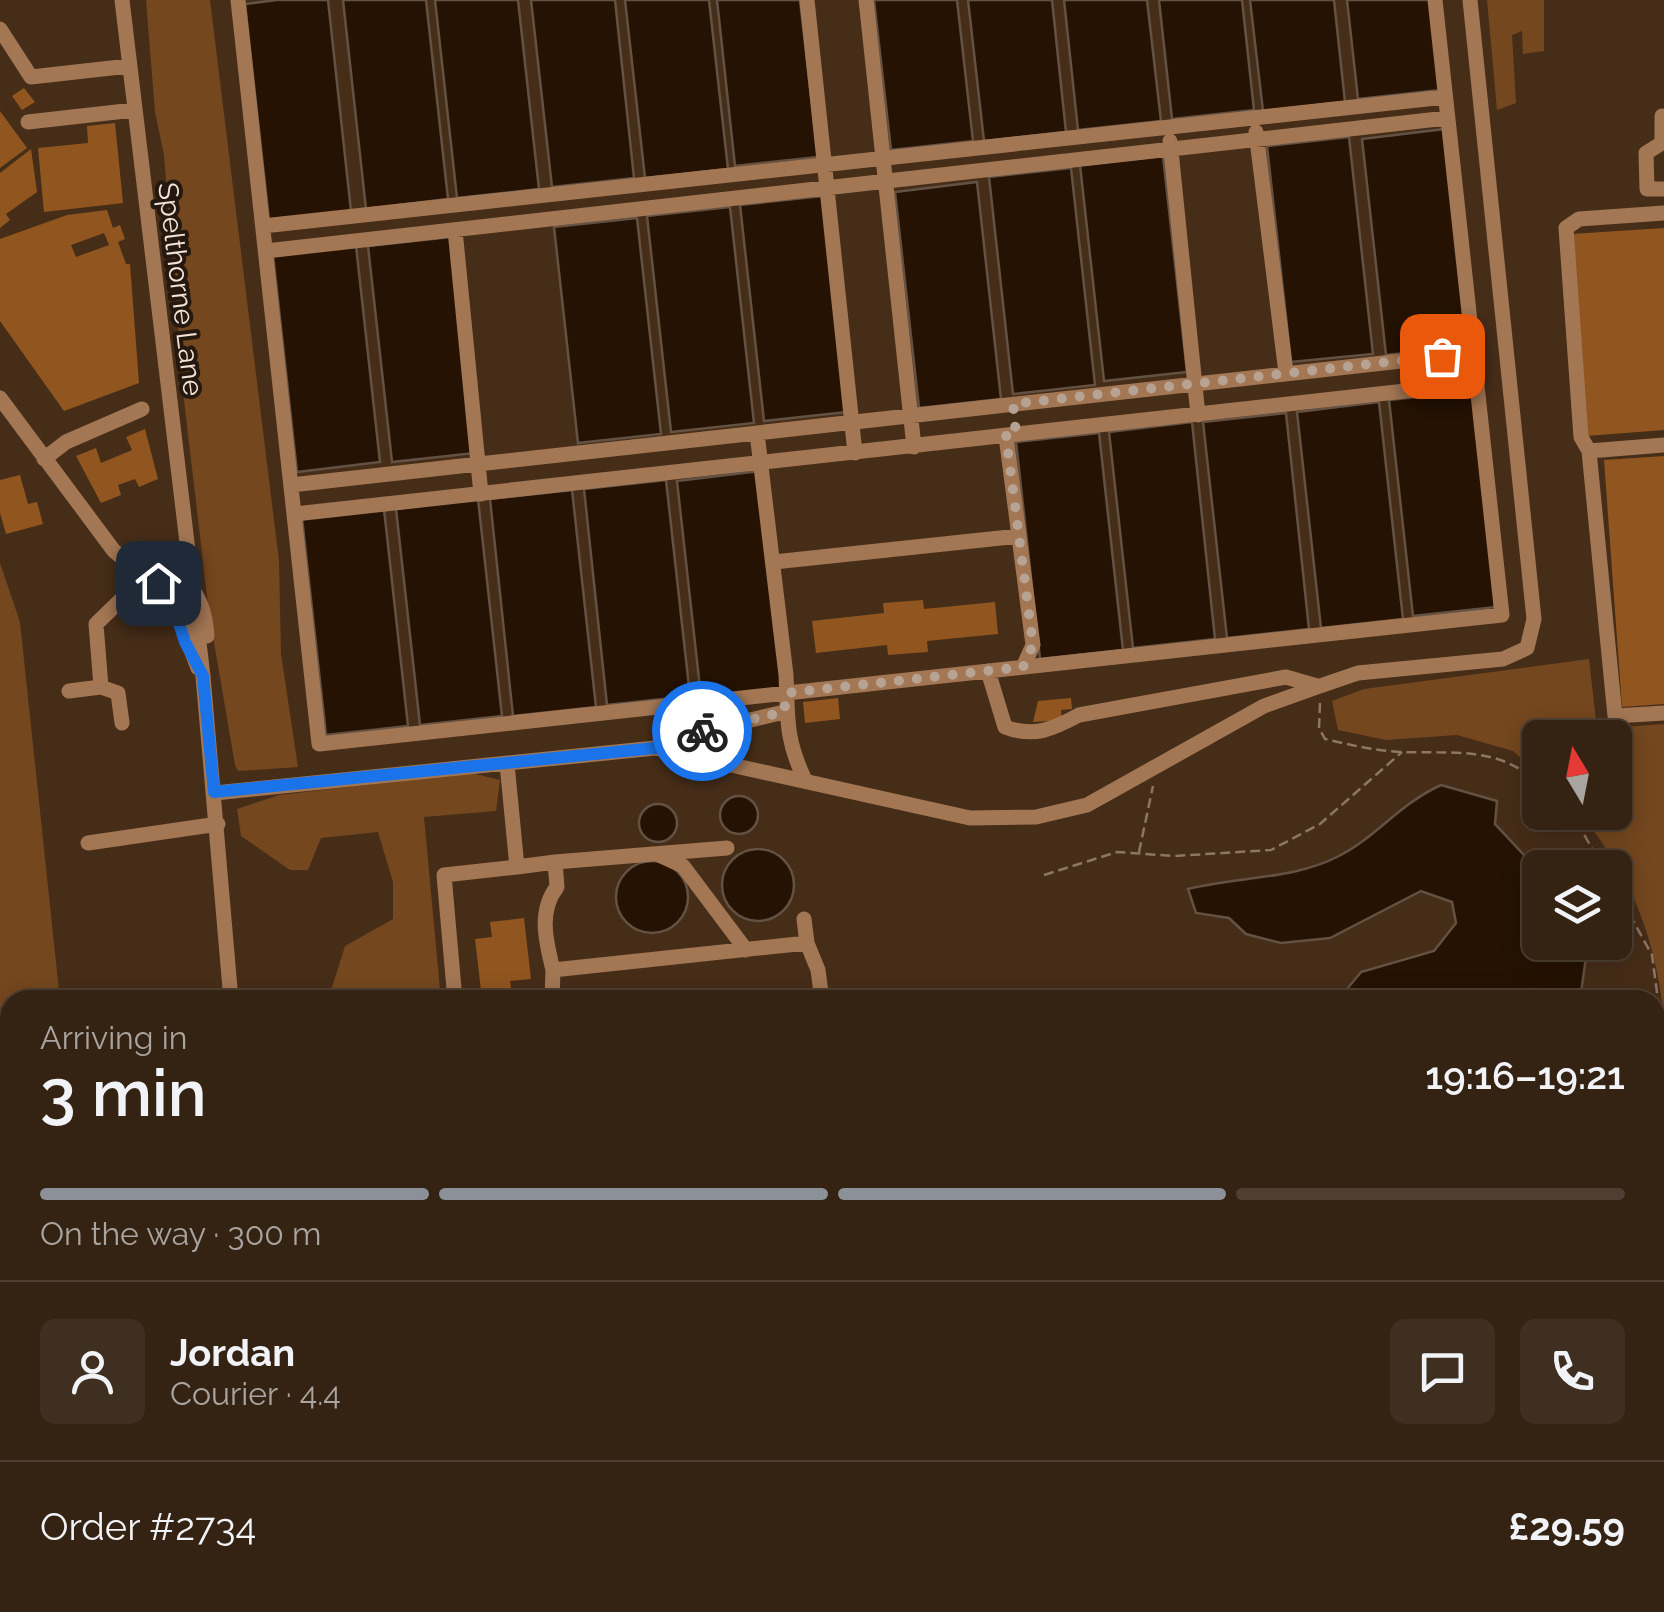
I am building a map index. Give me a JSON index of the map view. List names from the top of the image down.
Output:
{
  "streets": {
    "street": ["Spelthorne Lane"]
  },
  "north": "top",
  "page": {
    "heading": ["3 min", "Arriving in", "19:16–19:21"],
    "panel": [
      "Jordan",
      "Courier · 4.4",
      "Order #2734",
      "£29.59"
    ],
    "bar": "On the way · 300 m"
  }
}
